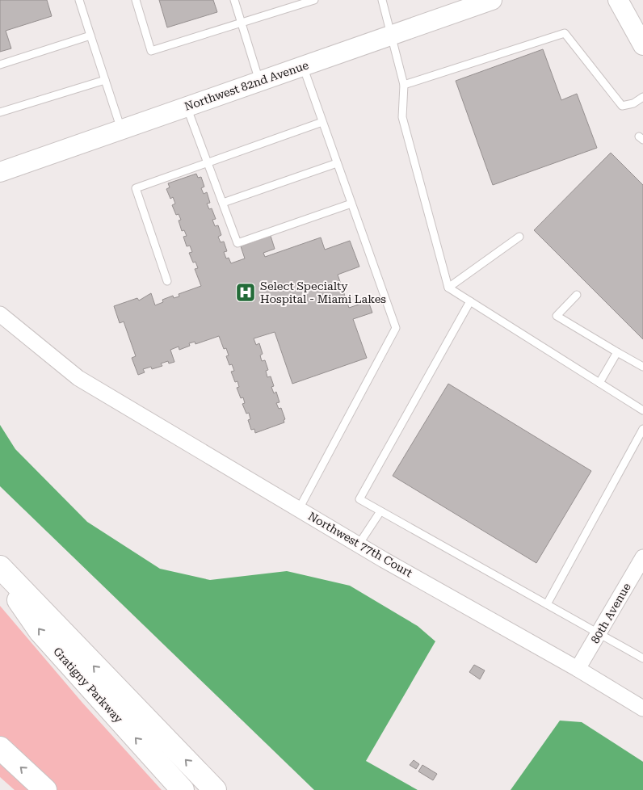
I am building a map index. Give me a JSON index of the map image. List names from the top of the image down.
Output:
{
  "streets": {
    "highway": ["Gratigny Parkway"],
    "street": ["Northwest 82nd Avenue", "Northwest 77th Court", "80th Avenue"]
  },
  "crossings": [
    ["Northwest 77th Court", "80th Avenue"]
  ],
  "places": {
    "hospital": ["Select Specialty Hospital - Miami Lakes"]
  }
}
